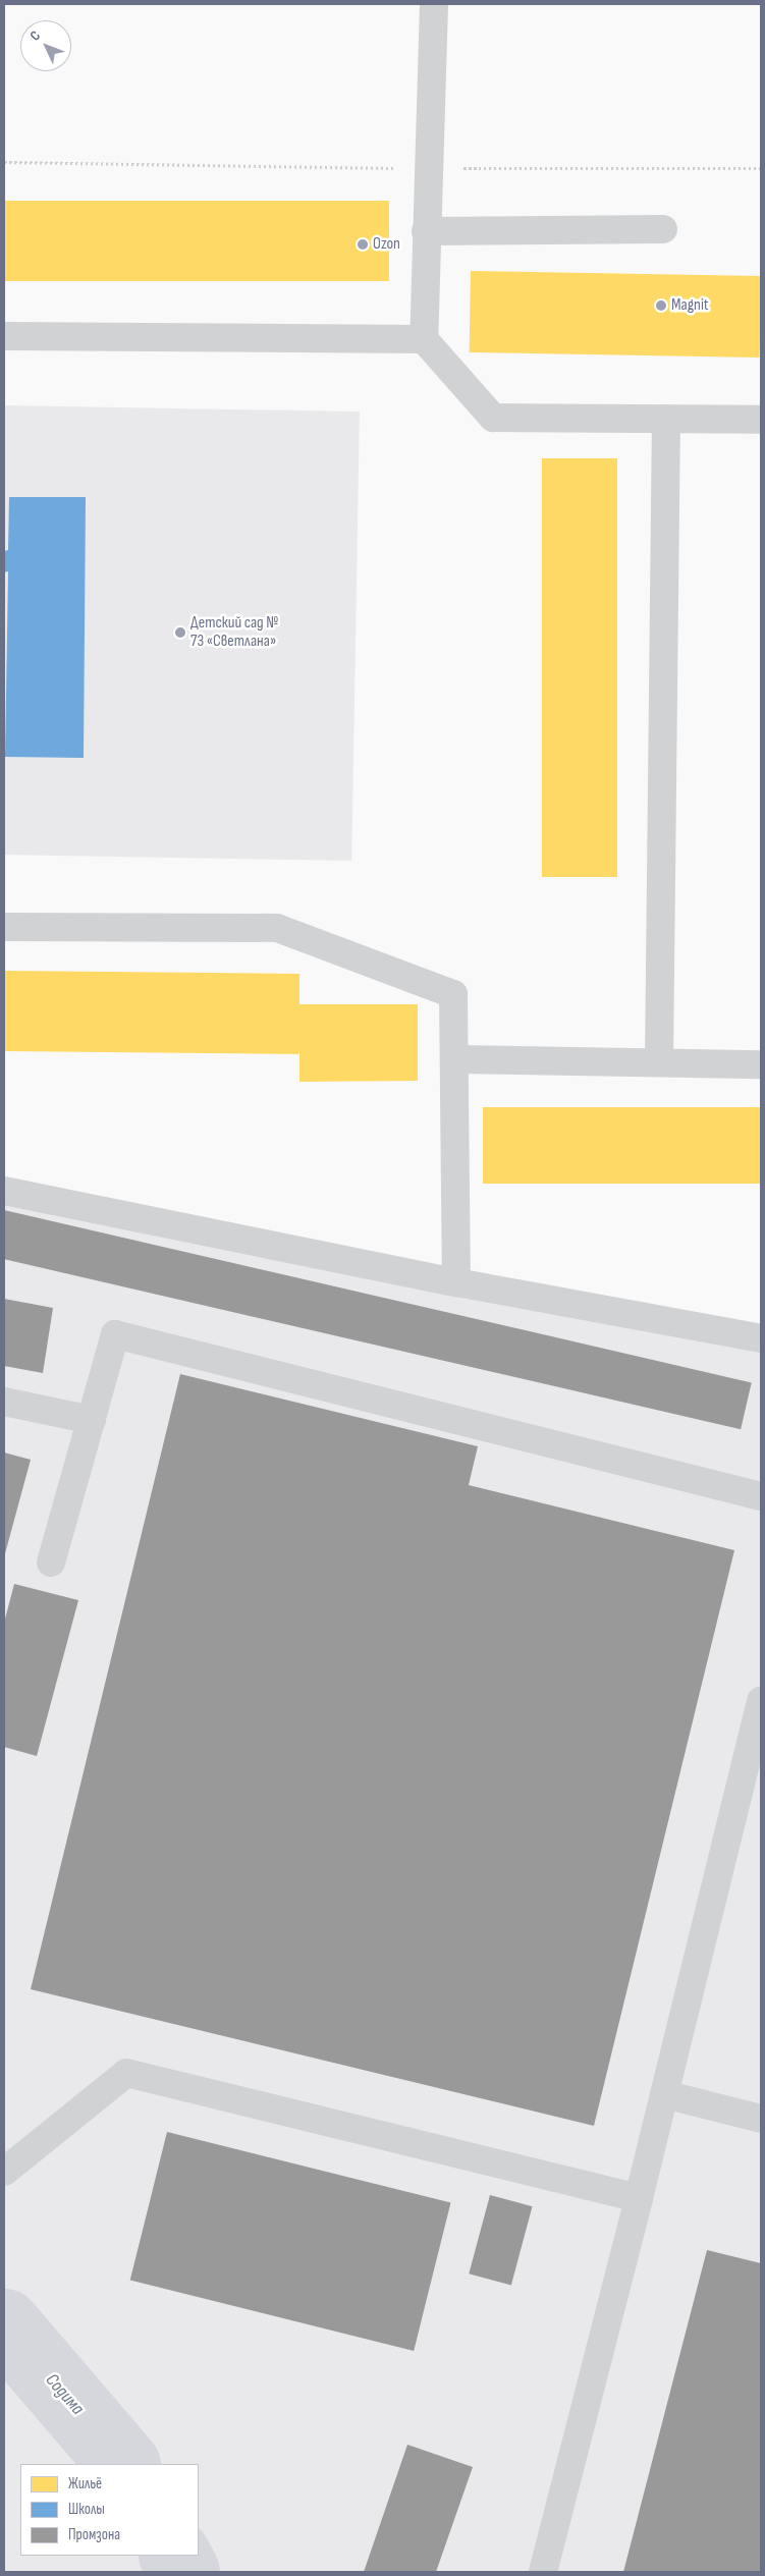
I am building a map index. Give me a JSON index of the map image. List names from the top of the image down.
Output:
{
  "water": ["Содима"],
  "places": ["Ozon", "Magnit", "Детский сад № 73 «Светлана»"],
  "legend": ["Жильё", "Школы", "Промзона"],
  "north": "top left"
}
